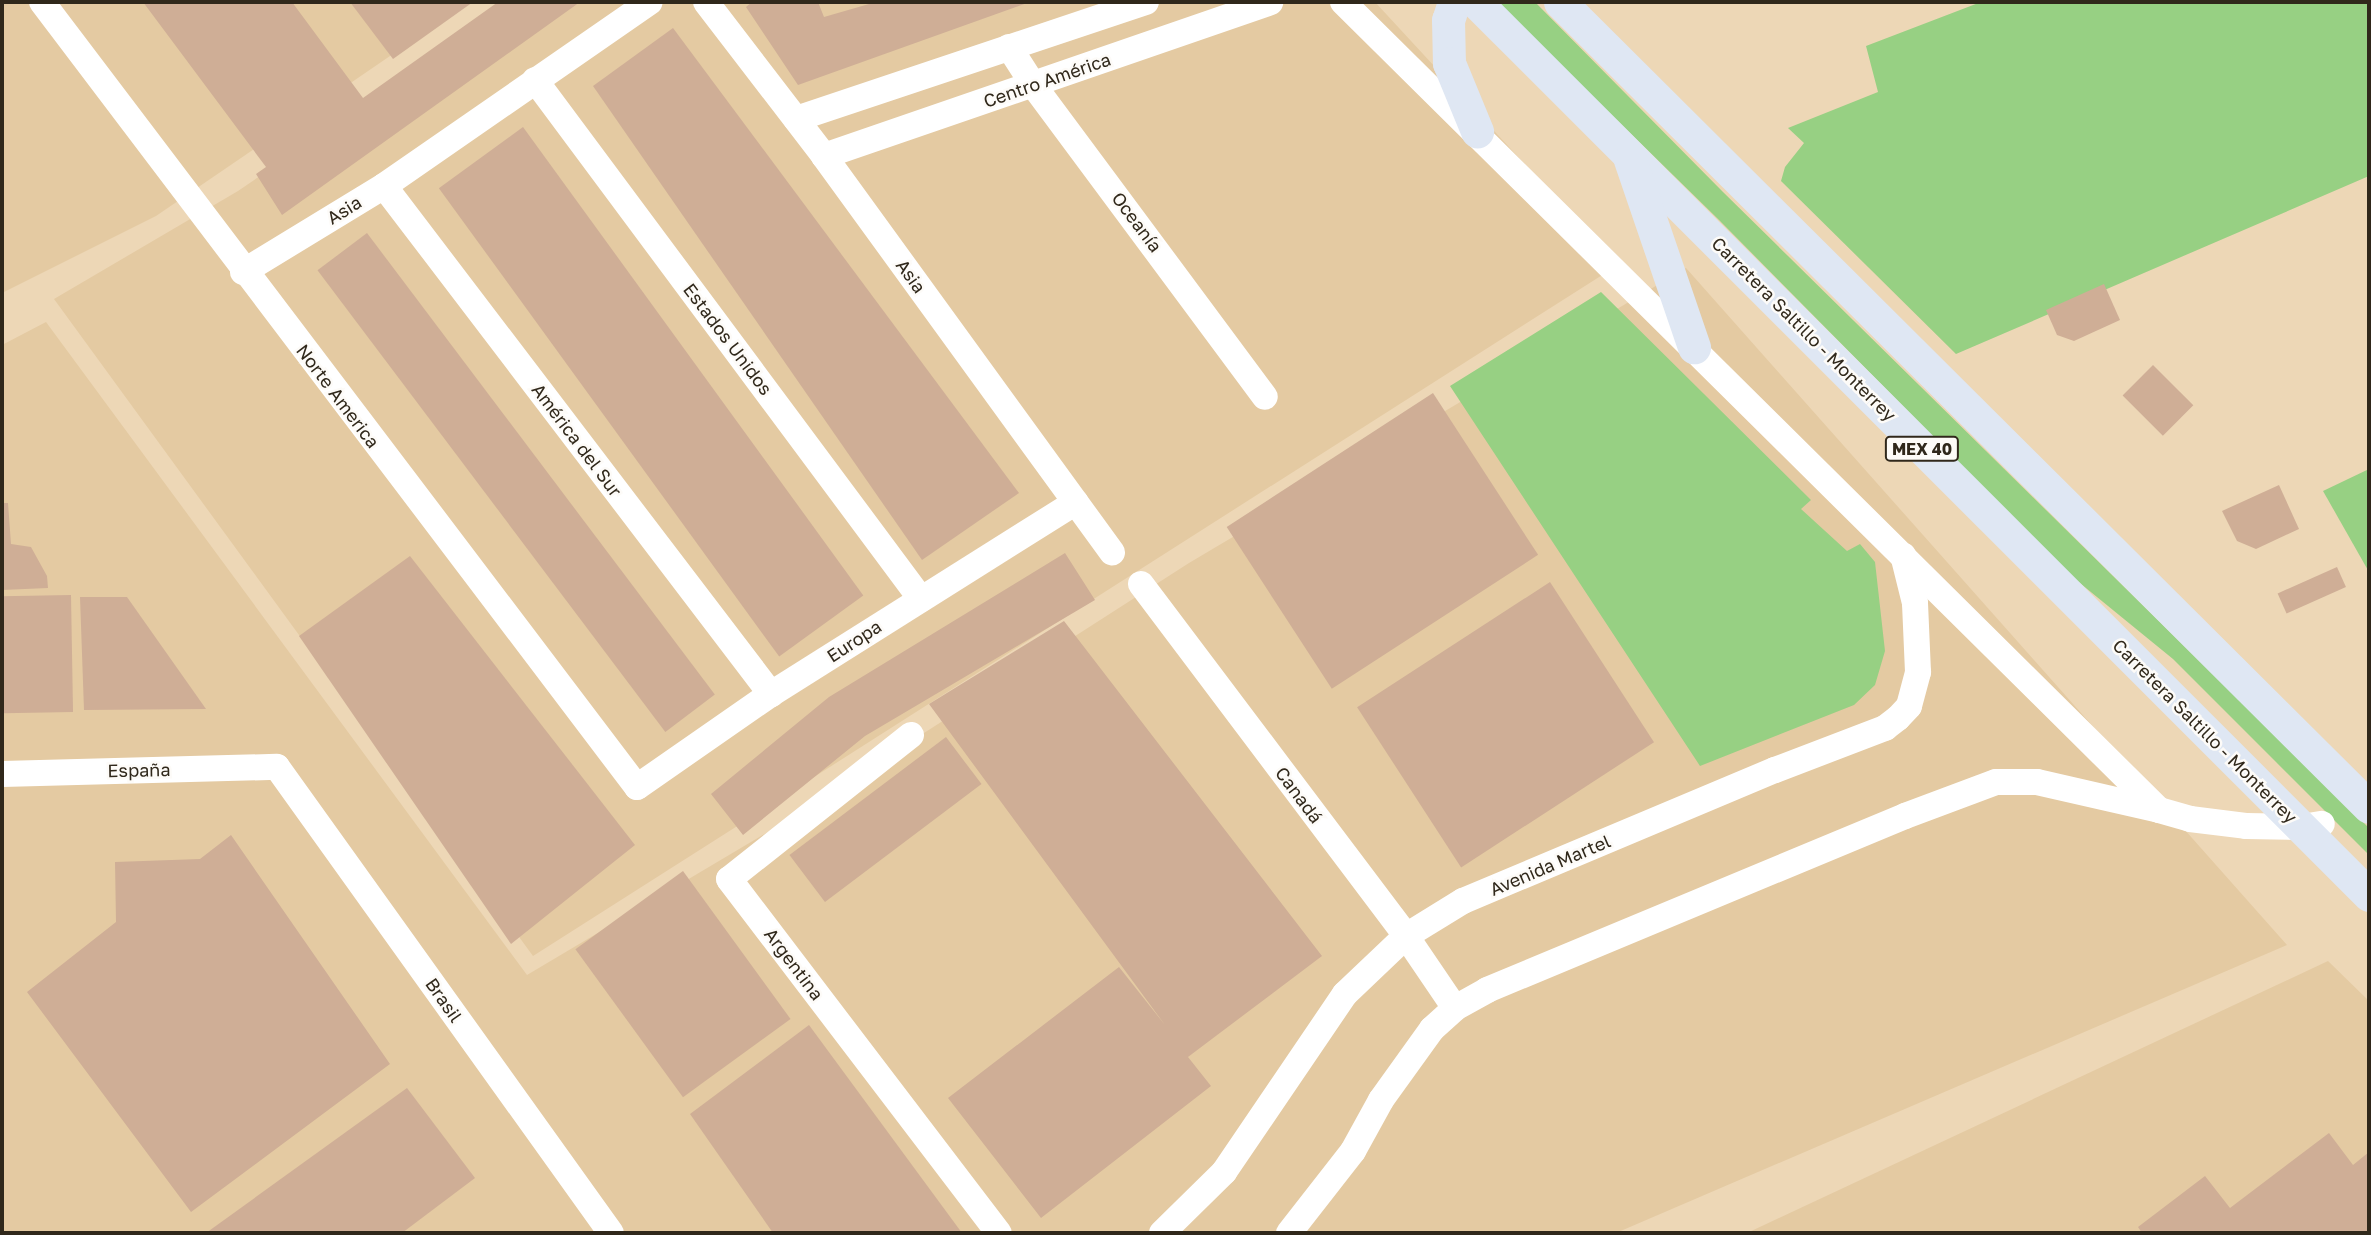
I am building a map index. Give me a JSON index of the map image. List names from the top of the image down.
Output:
{
  "streets": {
    "main road": ["Carretera Saltillo - Monterrey", "MEX 40"],
    "street": [
      "Centro América",
      "Asia",
      "Oceanía",
      "Estados Unidos",
      "Norte America",
      "América del Sur",
      "Europa",
      "España",
      "Canadá",
      "Avenida Martel",
      "Argentina",
      "Brasil"
    ]
  },
  "crossings": [
    ["Centro América", "Asia"],
    ["Centro América", "Oceanía"],
    ["Asia", "Estados Unidos"],
    ["Asia", "Norte America"],
    ["Asia", "América del Sur"],
    ["Asia", "Europa"],
    ["Estados Unidos", "Europa"],
    ["Norte America", "Europa"],
    ["América del Sur", "Europa"],
    ["España", "Brasil"],
    ["Canadá", "Avenida Martel"]
  ]
}
